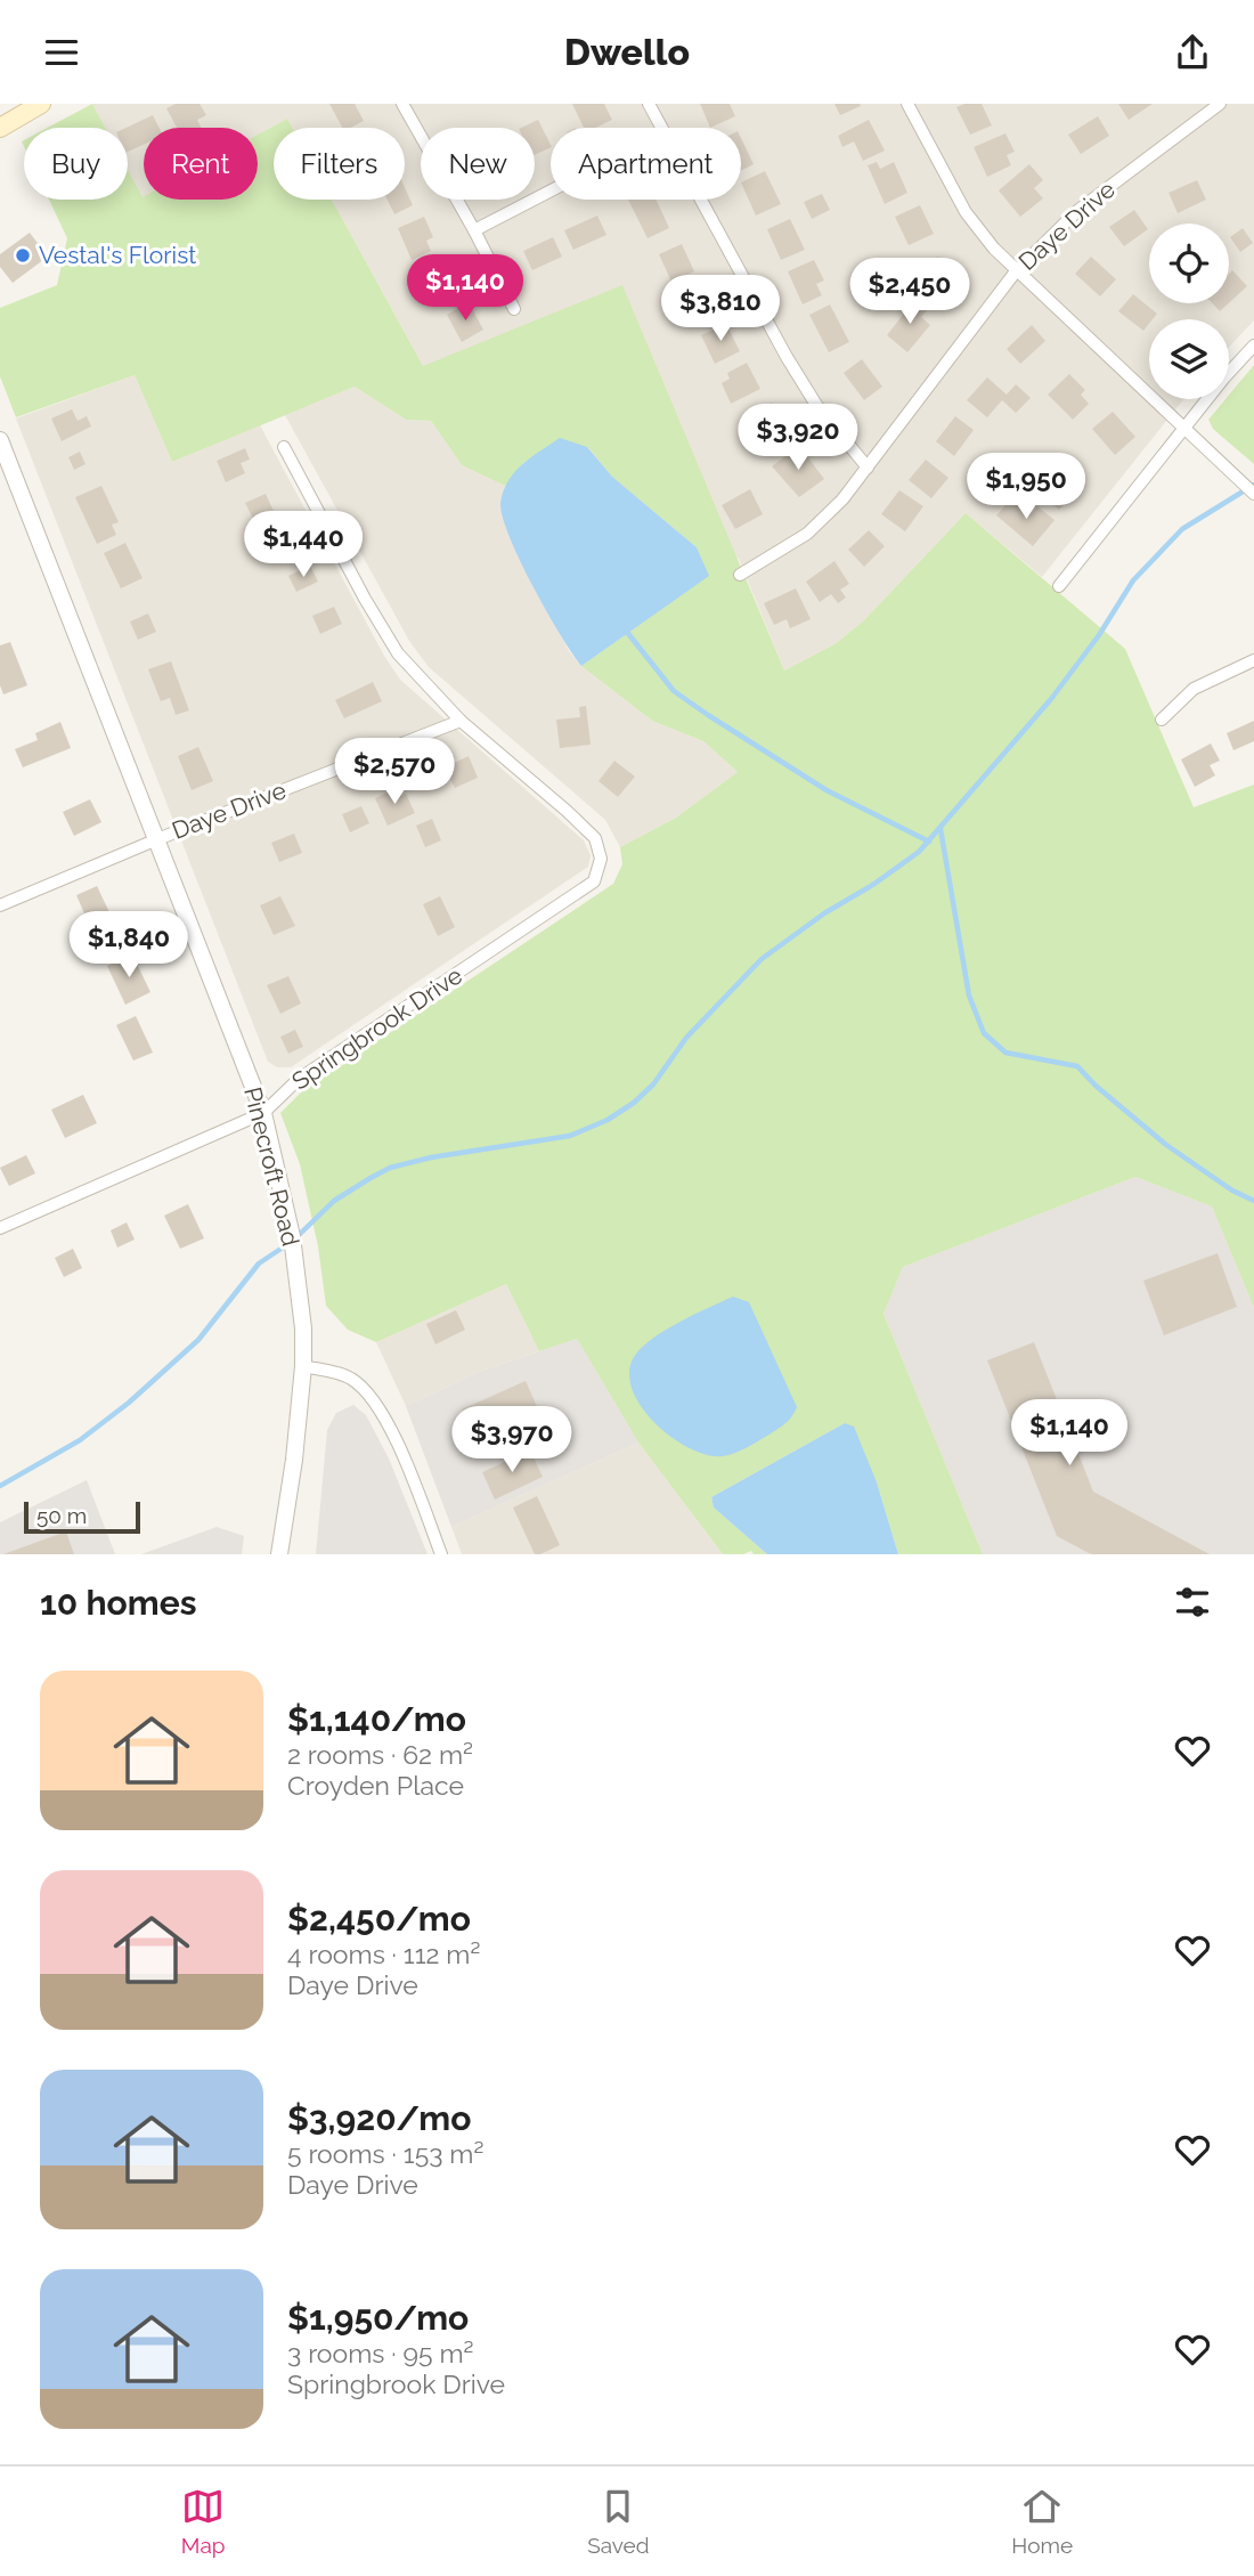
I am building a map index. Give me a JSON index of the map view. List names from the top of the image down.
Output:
{
  "streets": {
    "street": ["Daye Drive", "Springbrook Drive", "Pinecroft Road"]
  },
  "crossings": [
    ["Daye Drive", "Springbrook Drive"],
    ["Daye Drive", "Pinecroft Road"],
    ["Springbrook Drive", "Pinecroft Road"]
  ],
  "places": ["Vestal's Florist"],
  "scale_bar": "50 m",
  "page": {
    "header": "Dwello",
    "chip": [
      "Buy",
      "Rent",
      "Filters",
      "New",
      "Apartment"
    ],
    "price": [
      "$1,140",
      "$2,450",
      "$3,810",
      "$3,920",
      "$1,950",
      "$1,440",
      "$2,570",
      "$1,840",
      "$1,140",
      "$3,970"
    ],
    "scale": "50 m",
    "heading": "10 homes",
    "list": [
      {
        "name": "$1,140/mo",
        "note": "2 rooms · 62 m² · Croyden Place"
      },
      {
        "name": "$2,450/mo",
        "note": "4 rooms · 112 m² · Daye Drive"
      },
      {
        "name": "$3,920/mo",
        "note": "5 rooms · 153 m² · Daye Drive"
      },
      {
        "name": "$1,950/mo",
        "note": "3 rooms · 95 m² · Springbrook Drive"
      }
    ],
    "tabs": ["Map", "Saved", "Home"]
  }
}
